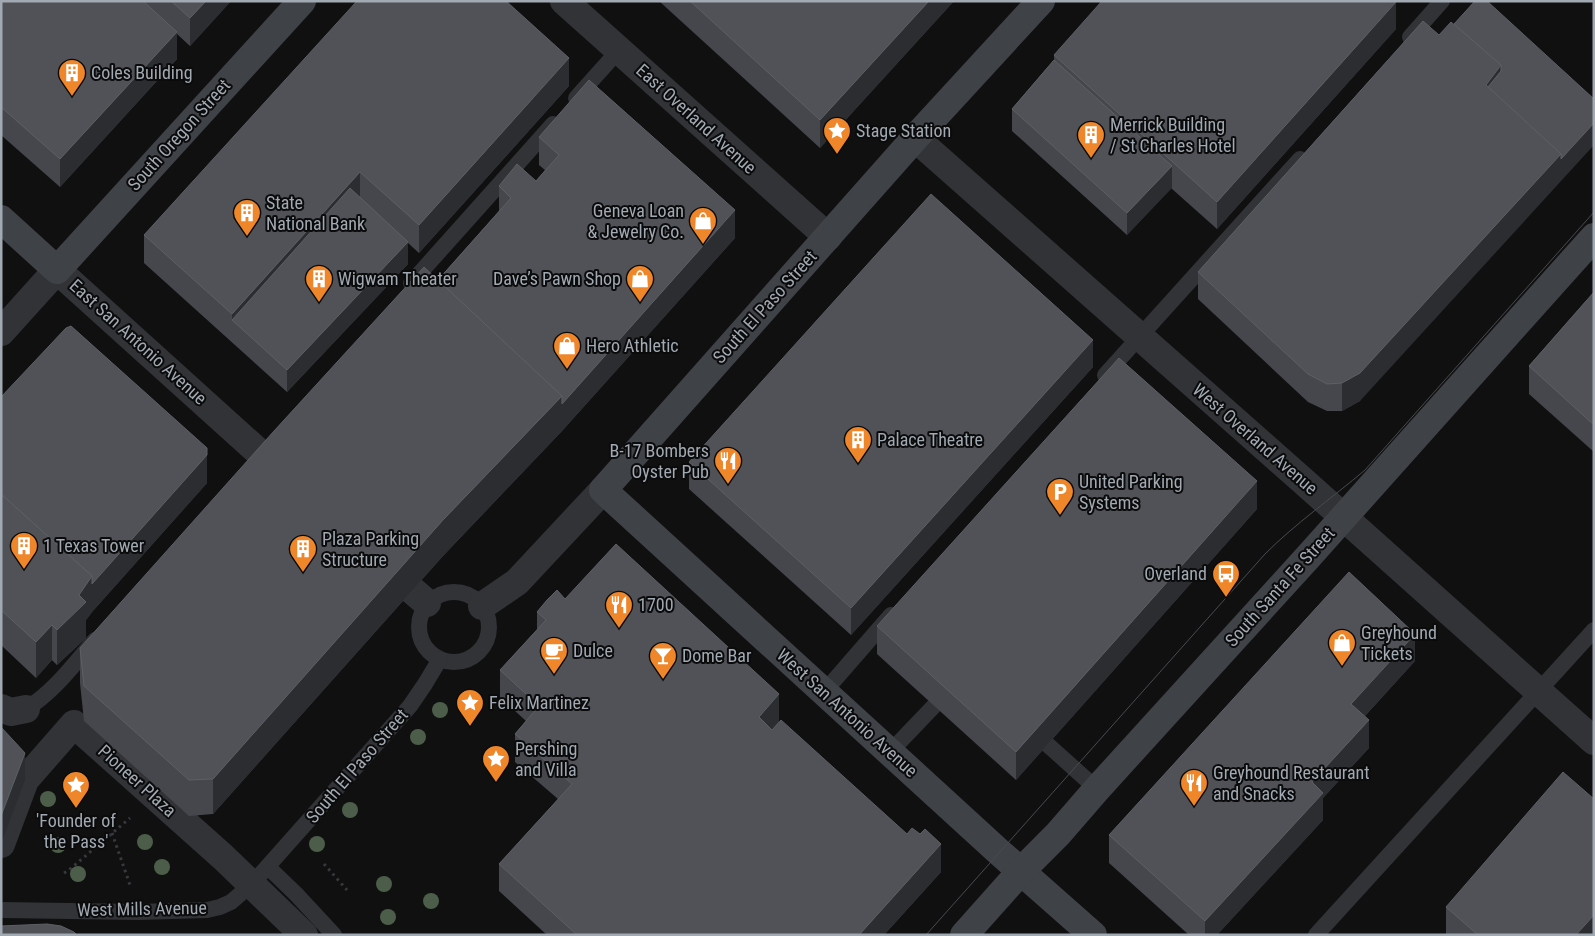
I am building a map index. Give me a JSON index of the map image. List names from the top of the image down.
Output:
{
  "streets": {
    "street": [
      "East Overland Avenue",
      "South Oregon Street",
      "South El Paso Street",
      "East San Antonio Avenue",
      "West Overland Avenue",
      "South Santa Fe Street",
      "West San Antonio Avenue",
      "Pioneer Plaza"
    ],
    "lane": ["West Mills Avenue"]
  },
  "crossings": [
    ["East Overland Avenue", "South El Paso Street"],
    ["South Oregon Street", "East San Antonio Avenue"],
    ["South El Paso Street", "West Overland Avenue"],
    ["South El Paso Street", "West San Antonio Avenue"],
    ["South El Paso Street", "Pioneer Plaza"],
    ["South El Paso Street", "West Mills Avenue"],
    ["West Overland Avenue", "South Santa Fe Street"],
    ["South Santa Fe Street", "West San Antonio Avenue"],
    ["Pioneer Plaza", "West Mills Avenue"]
  ],
  "places": {
    "building": [
      "Coles Building",
      "Merrick Building / St Charles Hotel",
      "State National Bank",
      "Wigwam Theater",
      "Palace Theatre",
      "1 Texas Tower",
      "Plaza Parking Structure"
    ],
    "place": [
      "Stage Station",
      "Felix Martinez",
      "Pershing and Villa",
      "'Founder of the Pass'"
    ],
    "shop": [
      "Geneva Loan & Jewelry Co.",
      "Dave’s Pawn Shop",
      "Hero Athletic",
      "Greyhound Tickets"
    ],
    "restaurant": ["B-17 Bombers Oyster Pub", "1700", "Greyhound Restaurant and Snacks"],
    "parking": ["United Parking Systems"],
    "bus stop": ["Overland"],
    "cafe": ["Dulce"],
    "bar": ["Dome Bar"]
  }
}
